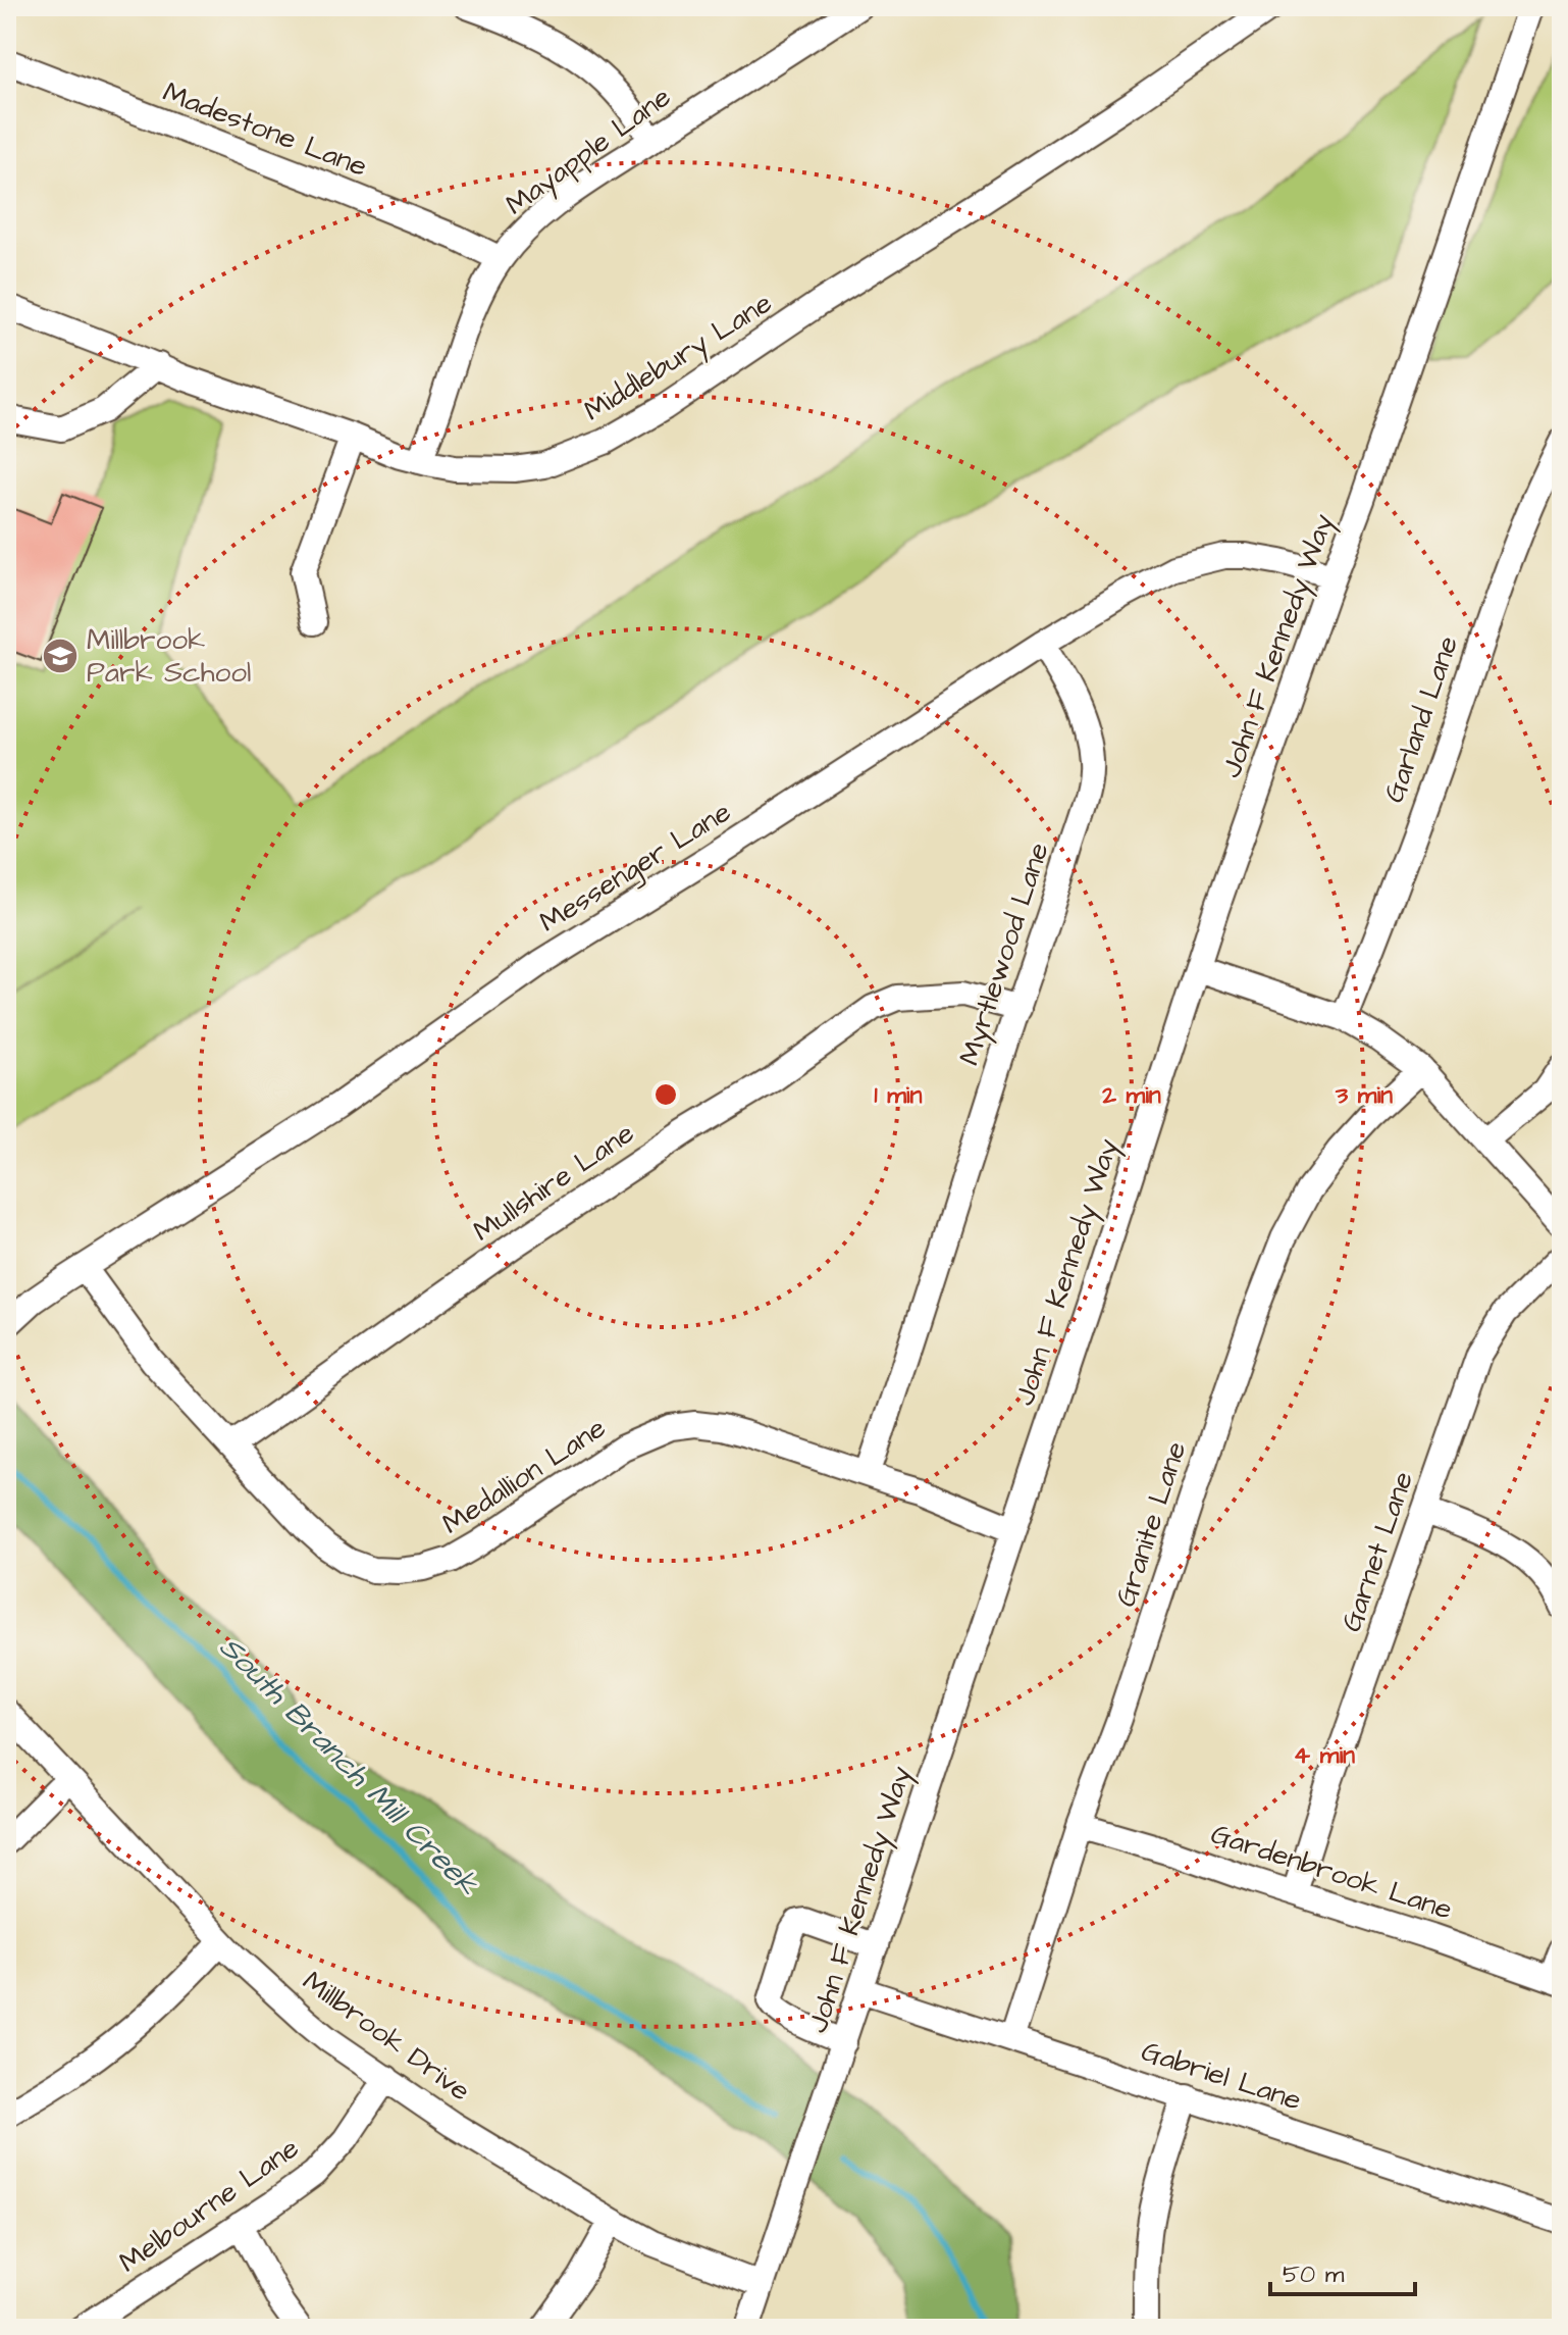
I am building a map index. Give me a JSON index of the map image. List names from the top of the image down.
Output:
{
  "streets": {
    "street": [
      "Madestone Lane",
      "Mayapple Lane",
      "Middlebury Lane",
      "John F Kennedy Way",
      "Garland Lane",
      "Messenger Lane",
      "Myrtlewood Lane",
      "Mullshire Lane",
      "Medallion Lane",
      "Granite Lane",
      "Garnet Lane",
      "Gardenbrook Lane",
      "Millbrook Drive",
      "Gabriel Lane",
      "Melbourne Lane"
    ]
  },
  "crossings": [
    ["Madestone Lane", "Mayapple Lane"],
    ["Mayapple Lane", "Middlebury Lane"],
    ["John F Kennedy Way", "Messenger Lane"],
    ["John F Kennedy Way", "Medallion Lane"],
    ["John F Kennedy Way", "Millbrook Drive"],
    ["John F Kennedy Way", "Gabriel Lane"],
    ["Messenger Lane", "Myrtlewood Lane"],
    ["Messenger Lane", "Medallion Lane"],
    ["Myrtlewood Lane", "Mullshire Lane"],
    ["Myrtlewood Lane", "Medallion Lane"],
    ["Mullshire Lane", "Medallion Lane"],
    ["Granite Lane", "Gardenbrook Lane"],
    ["Granite Lane", "Gabriel Lane"],
    ["Garnet Lane", "Gardenbrook Lane"],
    ["Millbrook Drive", "Melbourne Lane"]
  ],
  "water": ["South Branch Mill Creek"],
  "places": {
    "school or university": ["Millbrook Park School"]
  },
  "scale_bar": "50 m",
  "rings": [
    "1 min",
    "2 min",
    "3 min",
    "4 min"
  ]
}
